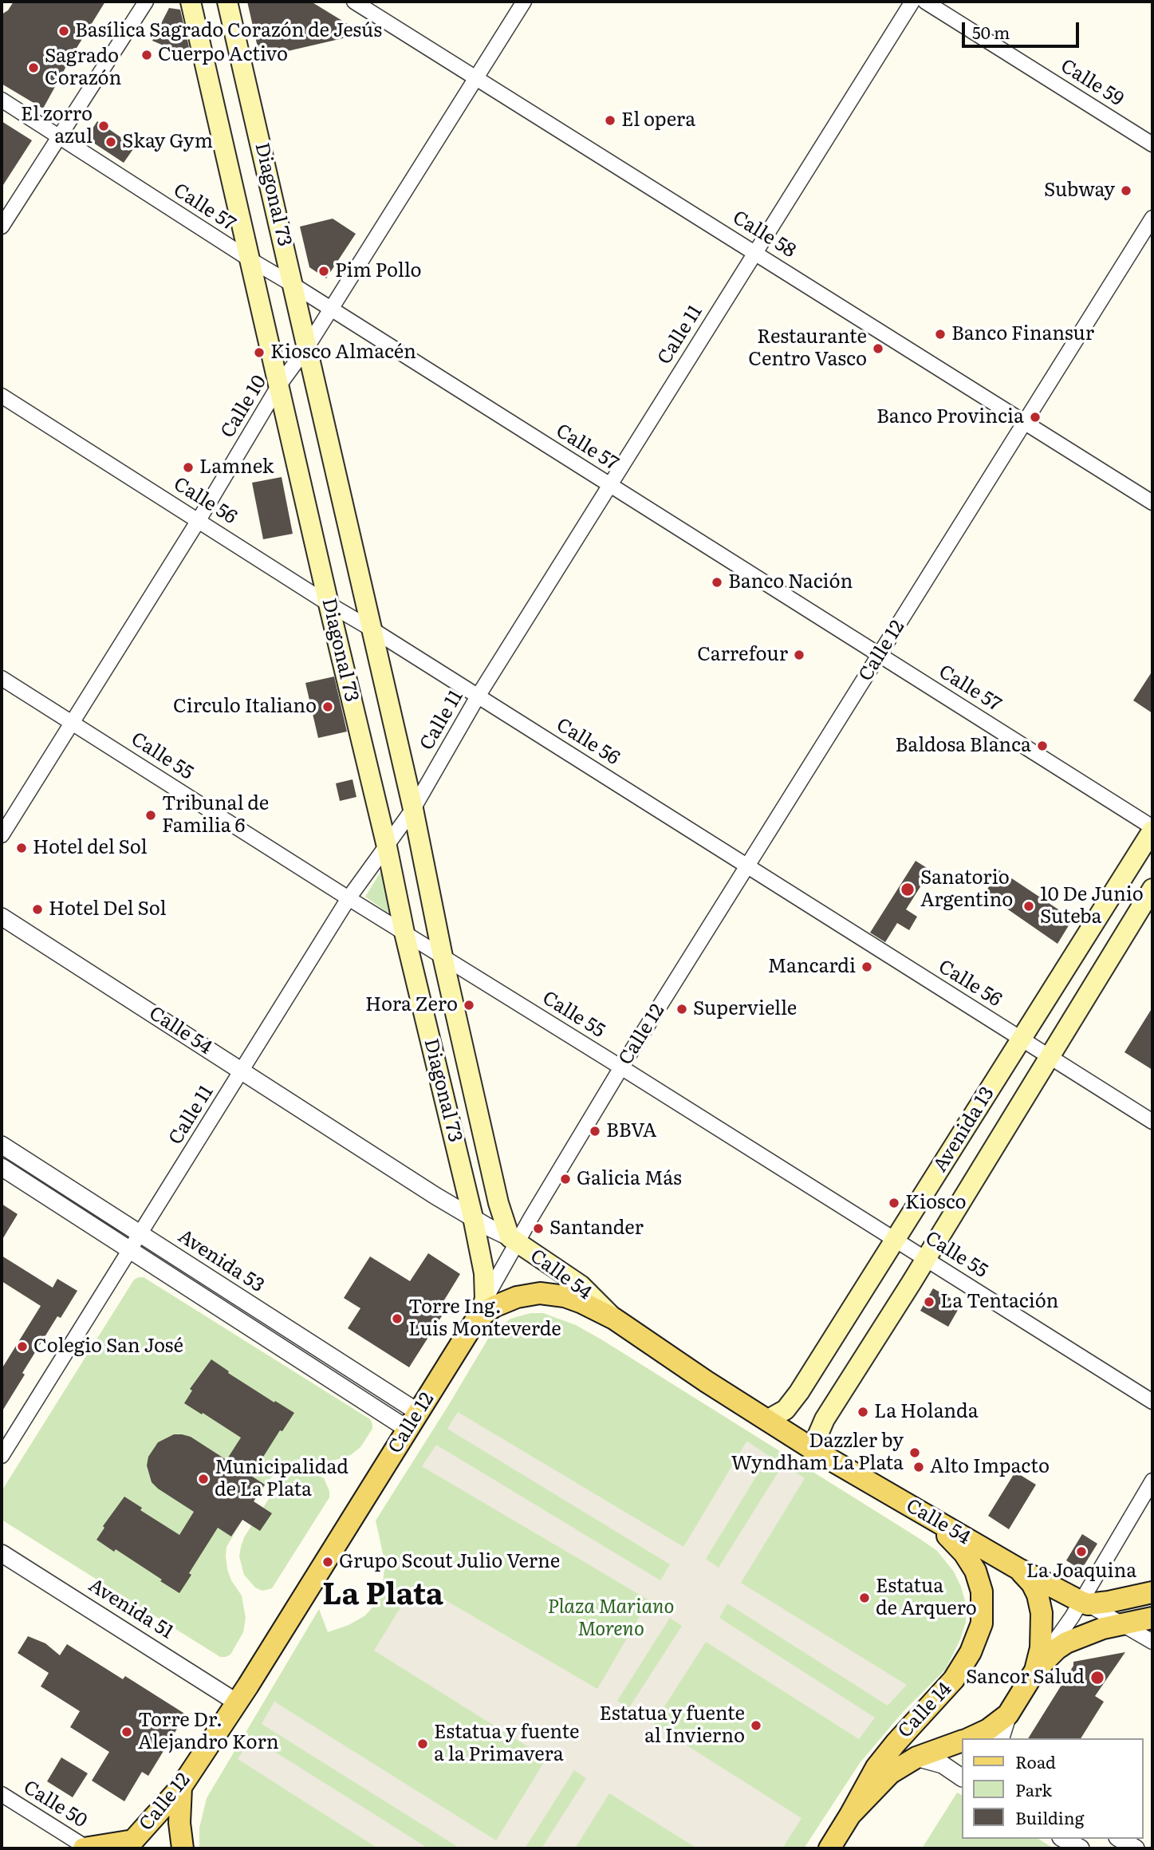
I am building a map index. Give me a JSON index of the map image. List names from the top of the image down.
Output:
{
  "streets": {
    "main road": [
      "Diagonal 73",
      "Calle 12",
      "Calle 54",
      "Avenida 13",
      "Calle 14"
    ],
    "street": [
      "Calle 59",
      "Calle 57",
      "Calle 58",
      "Calle 11",
      "Calle 10",
      "Calle 56",
      "Calle 55",
      "Avenida 53",
      "Avenida 51",
      "Calle 50"
    ]
  },
  "crossings": [
    ["Diagonal 73", "Calle 57"],
    ["Diagonal 73", "Calle 11"],
    ["Diagonal 73", "Calle 10"],
    ["Diagonal 73", "Calle 56"],
    ["Diagonal 73", "Calle 12"],
    ["Diagonal 73", "Calle 55"],
    ["Diagonal 73", "Calle 54"],
    ["Calle 57", "Calle 11"],
    ["Calle 57", "Calle 10"],
    ["Calle 57", "Calle 12"],
    ["Calle 57", "Avenida 13"],
    ["Calle 58", "Calle 11"],
    ["Calle 58", "Calle 10"],
    ["Calle 58", "Calle 12"],
    ["Calle 11", "Calle 56"],
    ["Calle 11", "Calle 55"],
    ["Calle 11", "Calle 54"],
    ["Calle 11", "Avenida 53"],
    ["Calle 10", "Calle 56"],
    ["Calle 10", "Calle 55"],
    ["Calle 56", "Calle 12"],
    ["Calle 56", "Avenida 13"],
    ["Calle 12", "Calle 55"],
    ["Calle 12", "Calle 54"],
    ["Calle 12", "Avenida 53"],
    ["Calle 12", "Avenida 51"],
    ["Calle 55", "Avenida 13"],
    ["Calle 54", "Avenida 13"],
    ["Calle 54", "Calle 14"]
  ],
  "districts": ["La Plata"],
  "parks": ["Plaza Mariano Moreno"],
  "places": [
    "Basílica Sagrado Corazón de Jesús",
    "Cuerpo Activo",
    "Sagrado Corazón",
    "El opera",
    "El zorro azul",
    "Skay Gym",
    "Subway",
    "Pim Pollo",
    "Banco Finansur",
    "Restaurante Centro Vasco",
    "Kiosco Almacén",
    "Banco Provincia",
    "Lamnek",
    "Banco Nación",
    "Carrefour",
    "Circulo Italiano",
    "Baldosa Blanca",
    "Tribunal de Familia 6",
    "Hotel del Sol",
    "Sanatorio Argentino",
    "10 De Junio Suteba",
    "Hotel Del Sol",
    "Mancardi",
    "Hora Zero",
    "Supervielle",
    "BBVA",
    "Galicia Más",
    "Kiosco",
    "Santander",
    "La Tentación",
    "Torre Ing. Luis Monteverde",
    "Colegio San José",
    "La Holanda",
    "Dazzler by Wyndham La Plata",
    "Alto Impacto",
    "Municipalidad de La Plata",
    "La Joaquina",
    "Grupo Scout Julio Verne",
    "Estatua de Arquero",
    "Sancor Salud",
    "Estatua y fuente al Invierno",
    "Torre Dr. Alejandro Korn",
    "Estatua y fuente a la Primavera"
  ],
  "legend": ["Road", "Park", "Building"],
  "scale_bar": "50 m"
}
